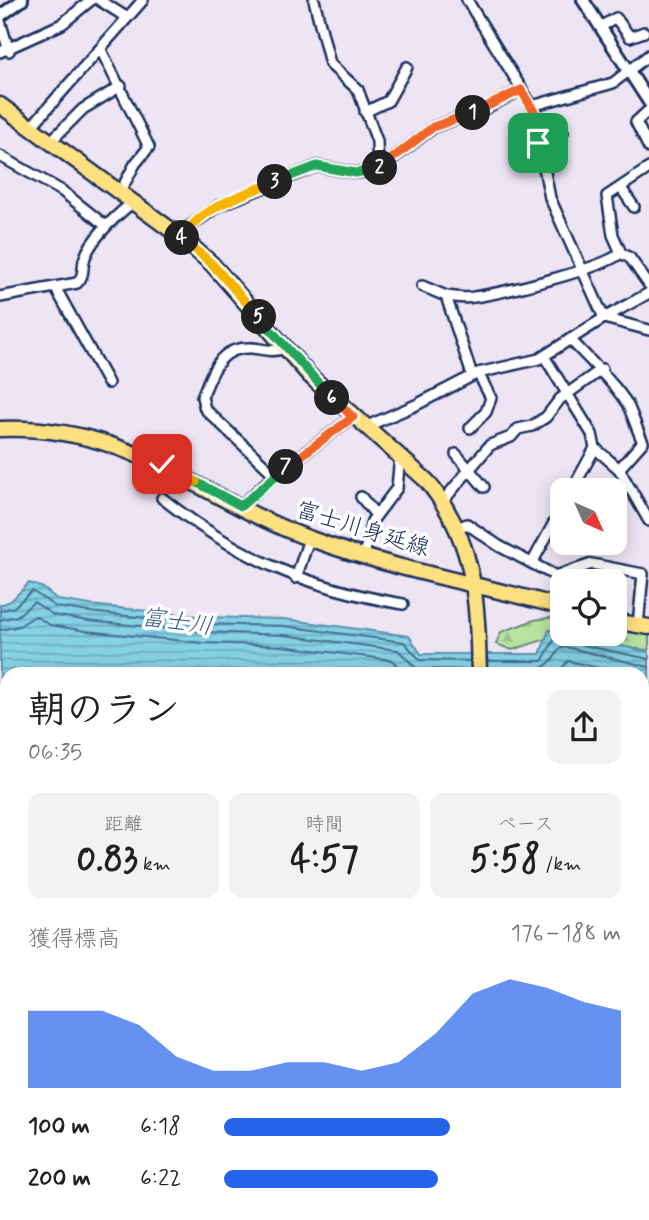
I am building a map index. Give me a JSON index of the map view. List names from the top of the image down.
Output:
{
  "streets": {
    "main road": ["富士川身延線"]
  },
  "water": ["富士川"],
  "north": "bottom right",
  "page": {
    "pins": [
      "1",
      "2",
      "3",
      "4",
      "5",
      "6",
      "7"
    ],
    "heading": ["朝のラン", "06:35"],
    "stats": [
      ["距離", "0.83 km"],
      ["時間", "4:57"],
      ["ペース", "5:58 /km"]
    ],
    "chart": ["獲得標高", "176–188 m"],
    "list": [
      {
        "name": "100 m",
        "note": "6:18"
      },
      {
        "name": "200 m",
        "note": "6:22"
      }
    ]
  }
}
